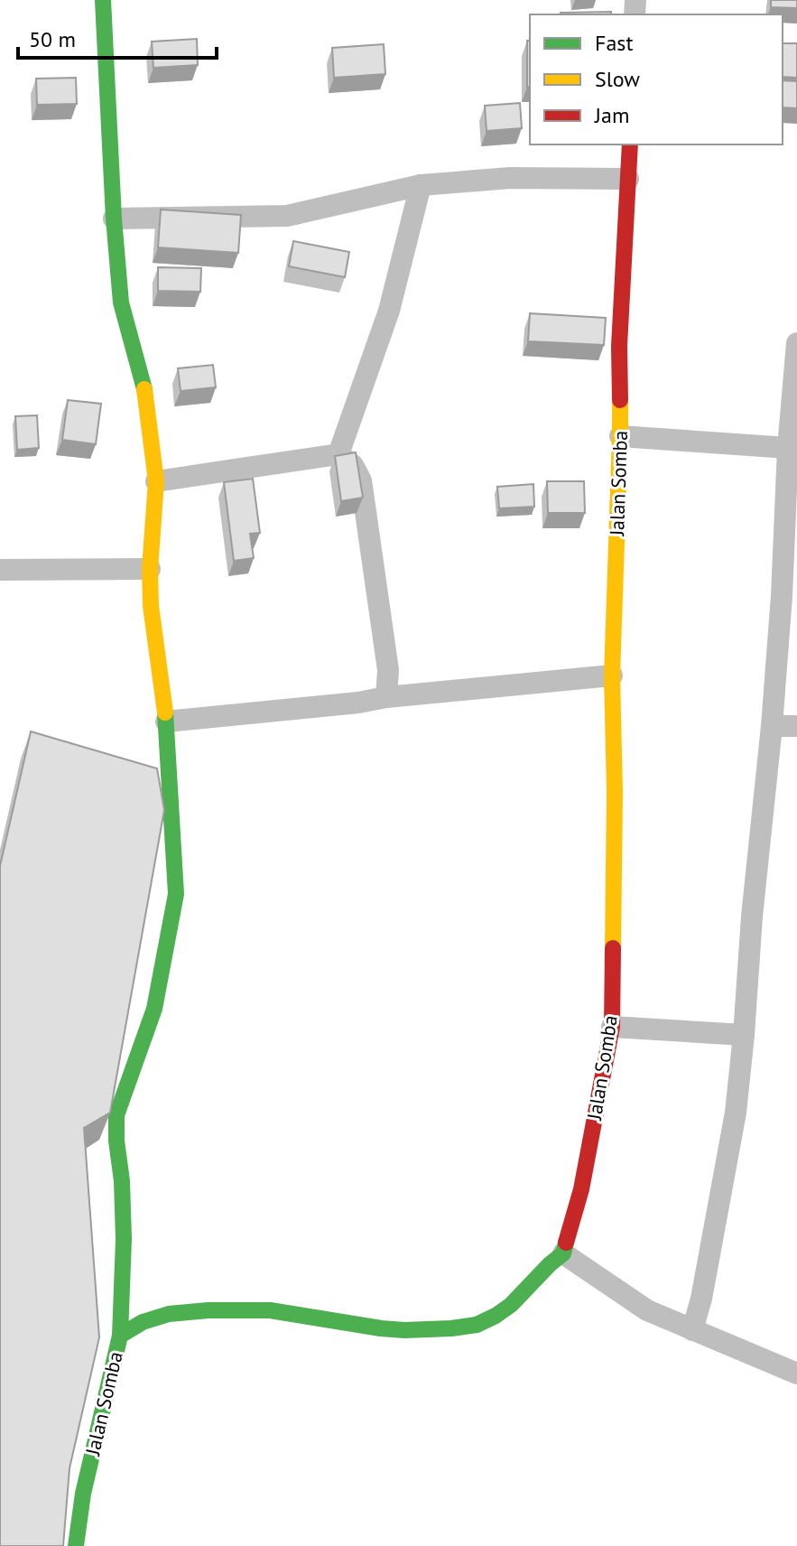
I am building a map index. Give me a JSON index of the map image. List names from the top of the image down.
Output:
{
  "streets": {
    "street": ["Jalan Somba"]
  },
  "legend": ["Fast", "Slow", "Jam"],
  "scale_bar": "50 m"
}
